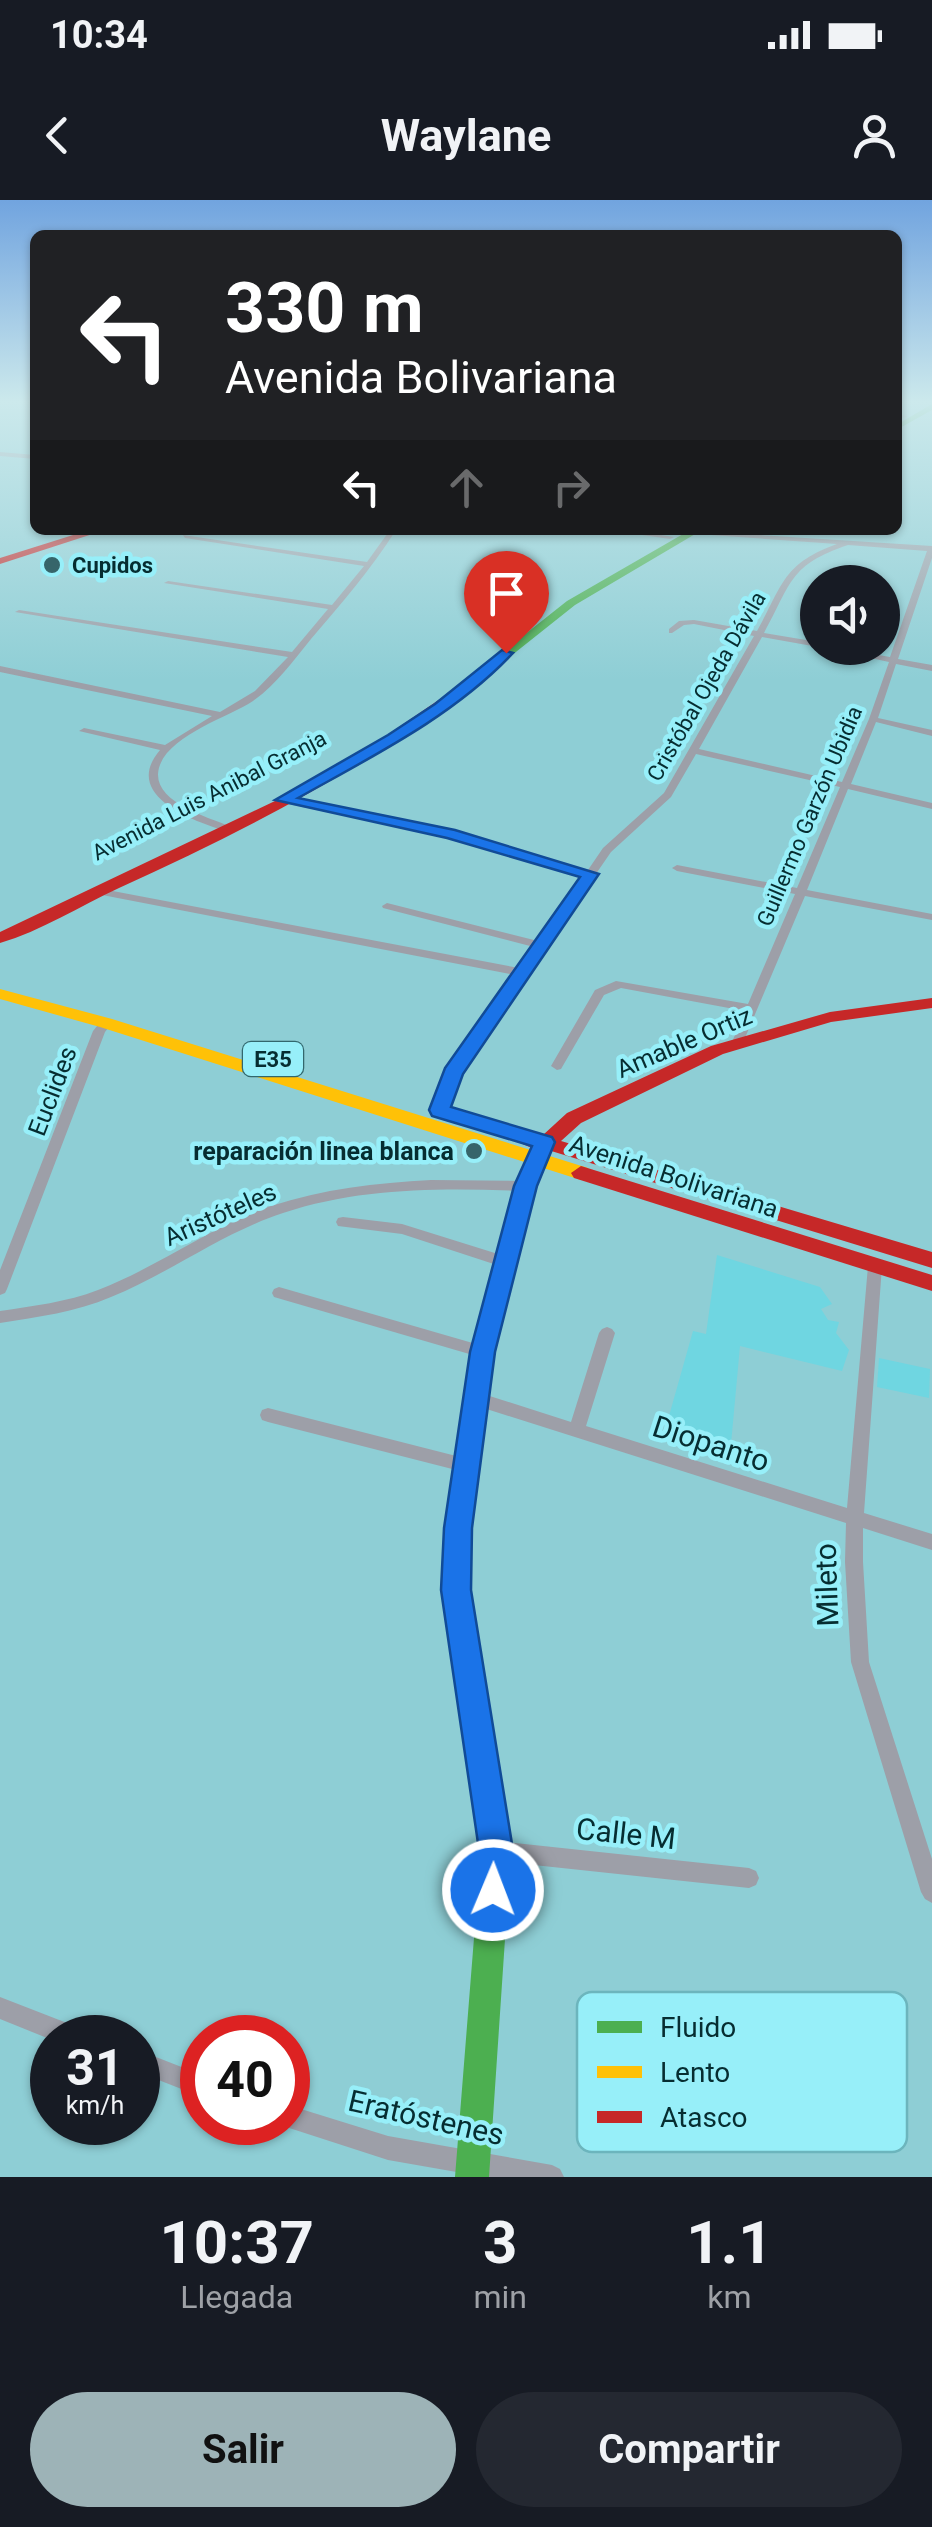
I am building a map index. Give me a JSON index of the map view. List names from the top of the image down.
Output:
{
  "streets": {
    "main road": [
      "Avenida Luis Anibal Granja",
      "Amable Ortiz",
      "E35",
      "Avenida Bolivariana"
    ],
    "street": [
      "Cristóbal Ojeda Dávila",
      "Guillermo Garzón Ubidia",
      "Euclides",
      "Aristóteles",
      "Diopanto",
      "Mileto",
      "Calle M",
      "Eratóstenes"
    ]
  },
  "crossings": [
    ["Cristóbal Ojeda Dávila", "Avenida Bolivariana"],
    ["Guillermo Garzón Ubidia", "Amable Ortiz"],
    ["Amable Ortiz", "Avenida Bolivariana"],
    ["Euclides", "Avenida Bolivariana"],
    ["Avenida Bolivariana", "Mileto"],
    ["Diopanto", "Mileto"]
  ],
  "places": ["Cupidos", "reparación linea blanca"],
  "legend": ["Fluido", "Lento", "Atasco"],
  "page": {
    "status": "10:34",
    "header": "Waylane",
    "turn": ["330 m", "Avenida Bolivariana"],
    "speed": "31 km/h",
    "limit": "40",
    "eta": [
      "10:37",
      "Llegada",
      "3",
      "min",
      "1.1",
      "km"
    ],
    "buttons": ["Salir", "Compartir"]
  }
}
